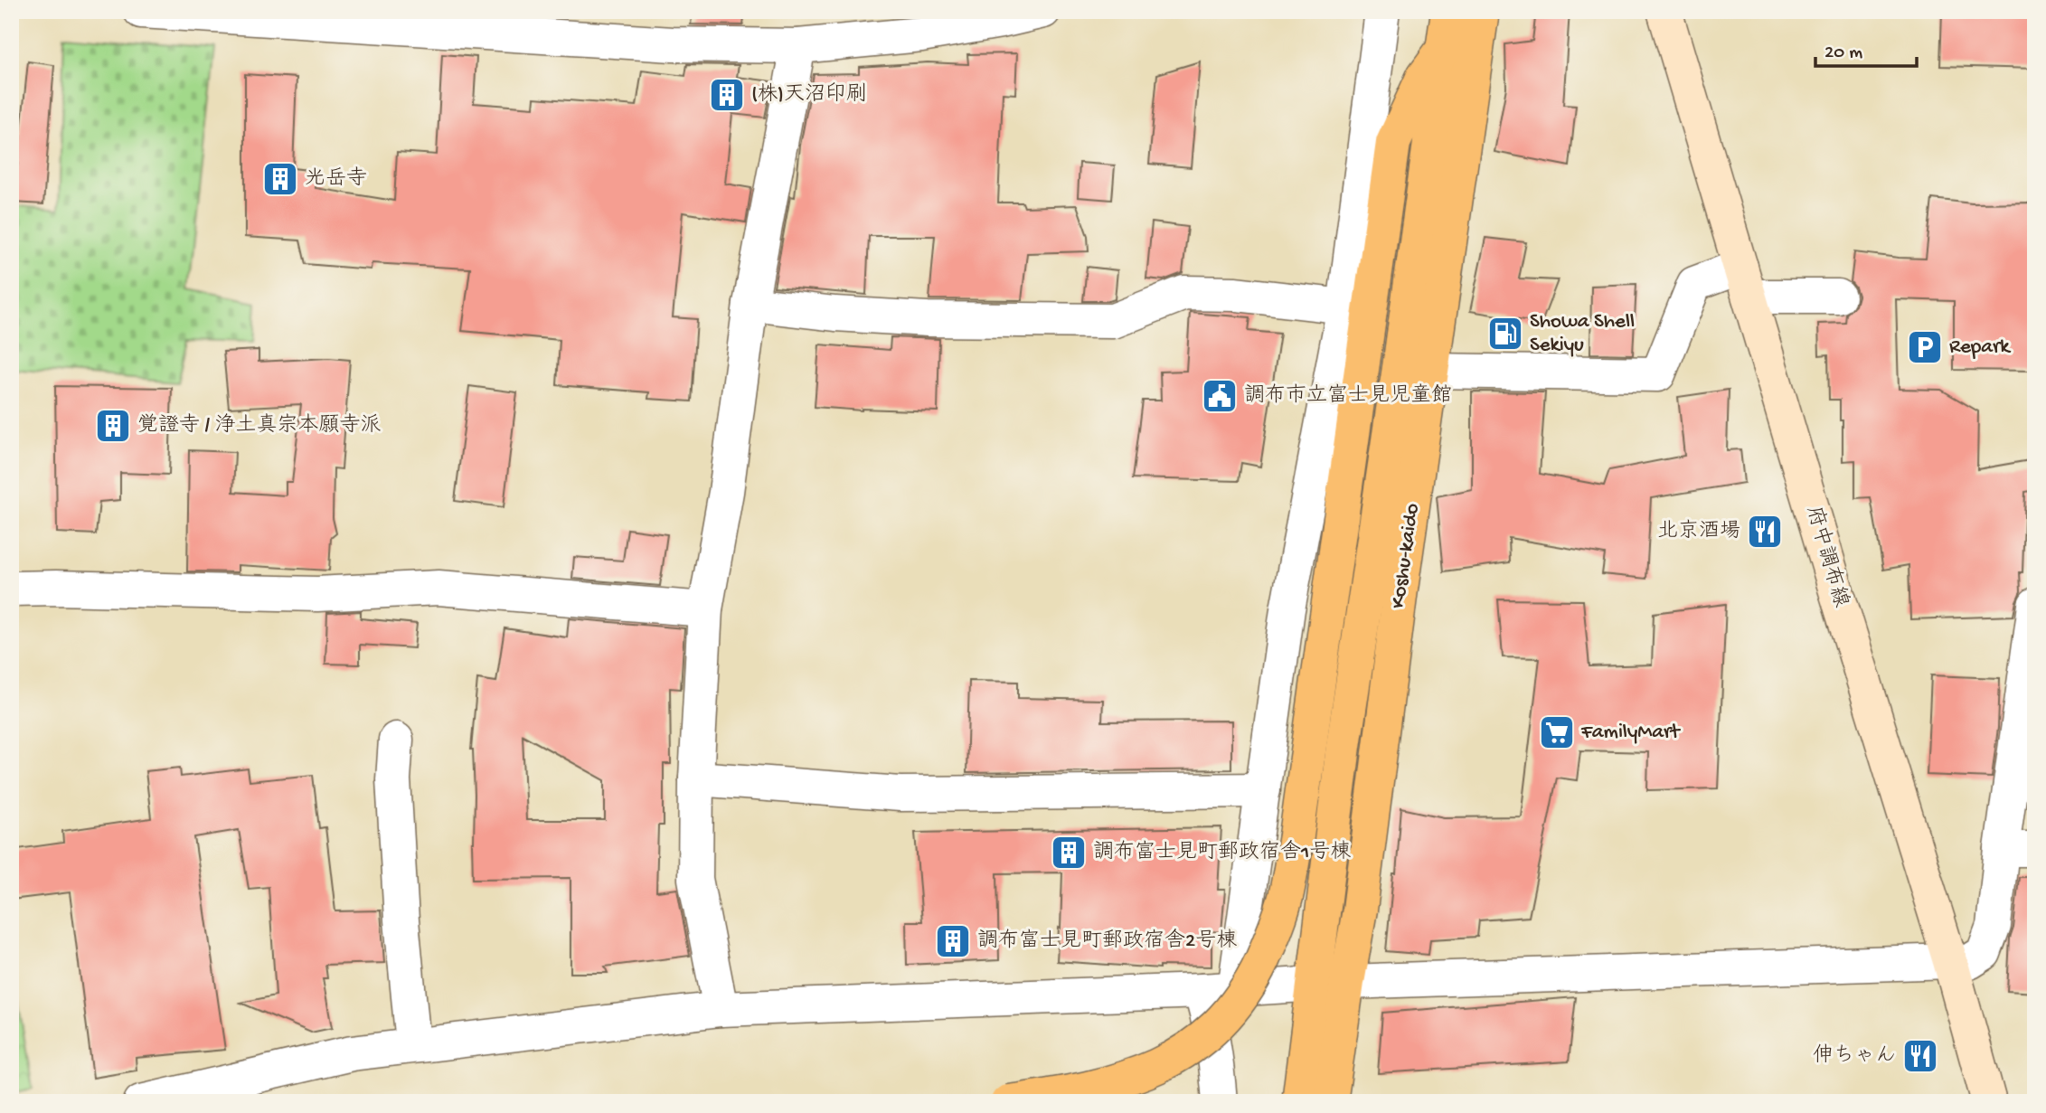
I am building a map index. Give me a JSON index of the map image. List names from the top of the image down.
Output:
{
  "streets": {
    "highway": ["Koshu-kaido"],
    "main road": ["府中調布線"]
  },
  "places": {
    "building": [
      "(株)天沼印刷",
      "光岳寺",
      "覚證寺 / 浄土真宗本願寺派",
      "調布富士見町郵政宿舎1号棟",
      "調布富士見町郵政宿舎2号棟"
    ],
    "fuel station": ["Showa Shell Sekiyu"],
    "parking": ["Repark"],
    "public building": ["調布市立富士見児童館"],
    "restaurant": ["北京酒場", "伸ちゃん"],
    "supermarket": ["FamilyMart"]
  },
  "scale_bar": "20 m"
}
